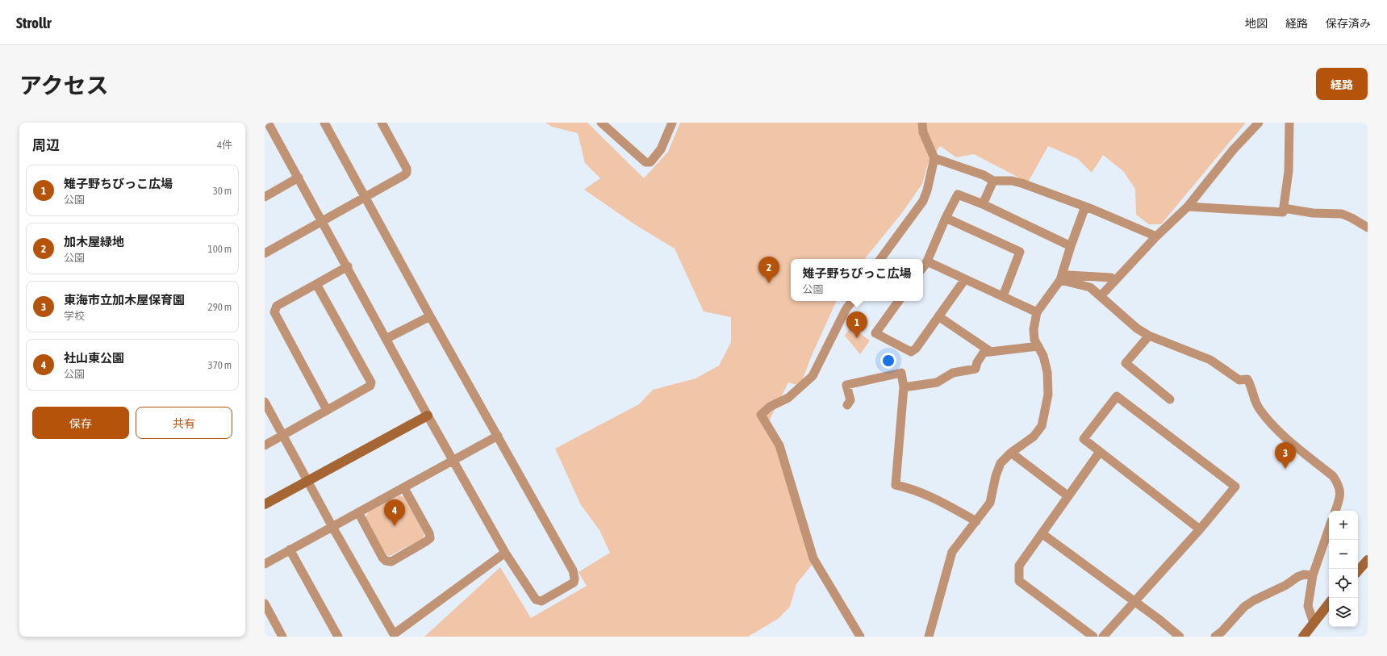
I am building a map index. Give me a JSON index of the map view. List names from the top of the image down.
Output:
{
  "page": {
    "header": "Strollr",
    "nav": ["地図", "経路", "保存済み"],
    "title": "アクセス",
    "buttons": [
      "経路",
      ["保存", "共有"]
    ],
    "heading": ["周辺", "4件"],
    "list": [
      {
        "mark": "1",
        "name": "雉子野ちびっこ広場",
        "note": "公園",
        "value": "30 m"
      },
      {
        "mark": "2",
        "name": "加木屋緑地",
        "note": "公園",
        "value": "100 m"
      },
      {
        "mark": "3",
        "name": "東海市立加木屋保育園",
        "note": "学校",
        "value": "290 m"
      },
      {
        "mark": "4",
        "name": "社山東公園",
        "note": "公園",
        "value": "370 m"
      }
    ],
    "pins": [
      "2",
      "1",
      "3",
      "4"
    ],
    "popup": ["雉子野ちびっこ広場", "公園"],
    "map_buttons": ["+", "−"]
  }
}
